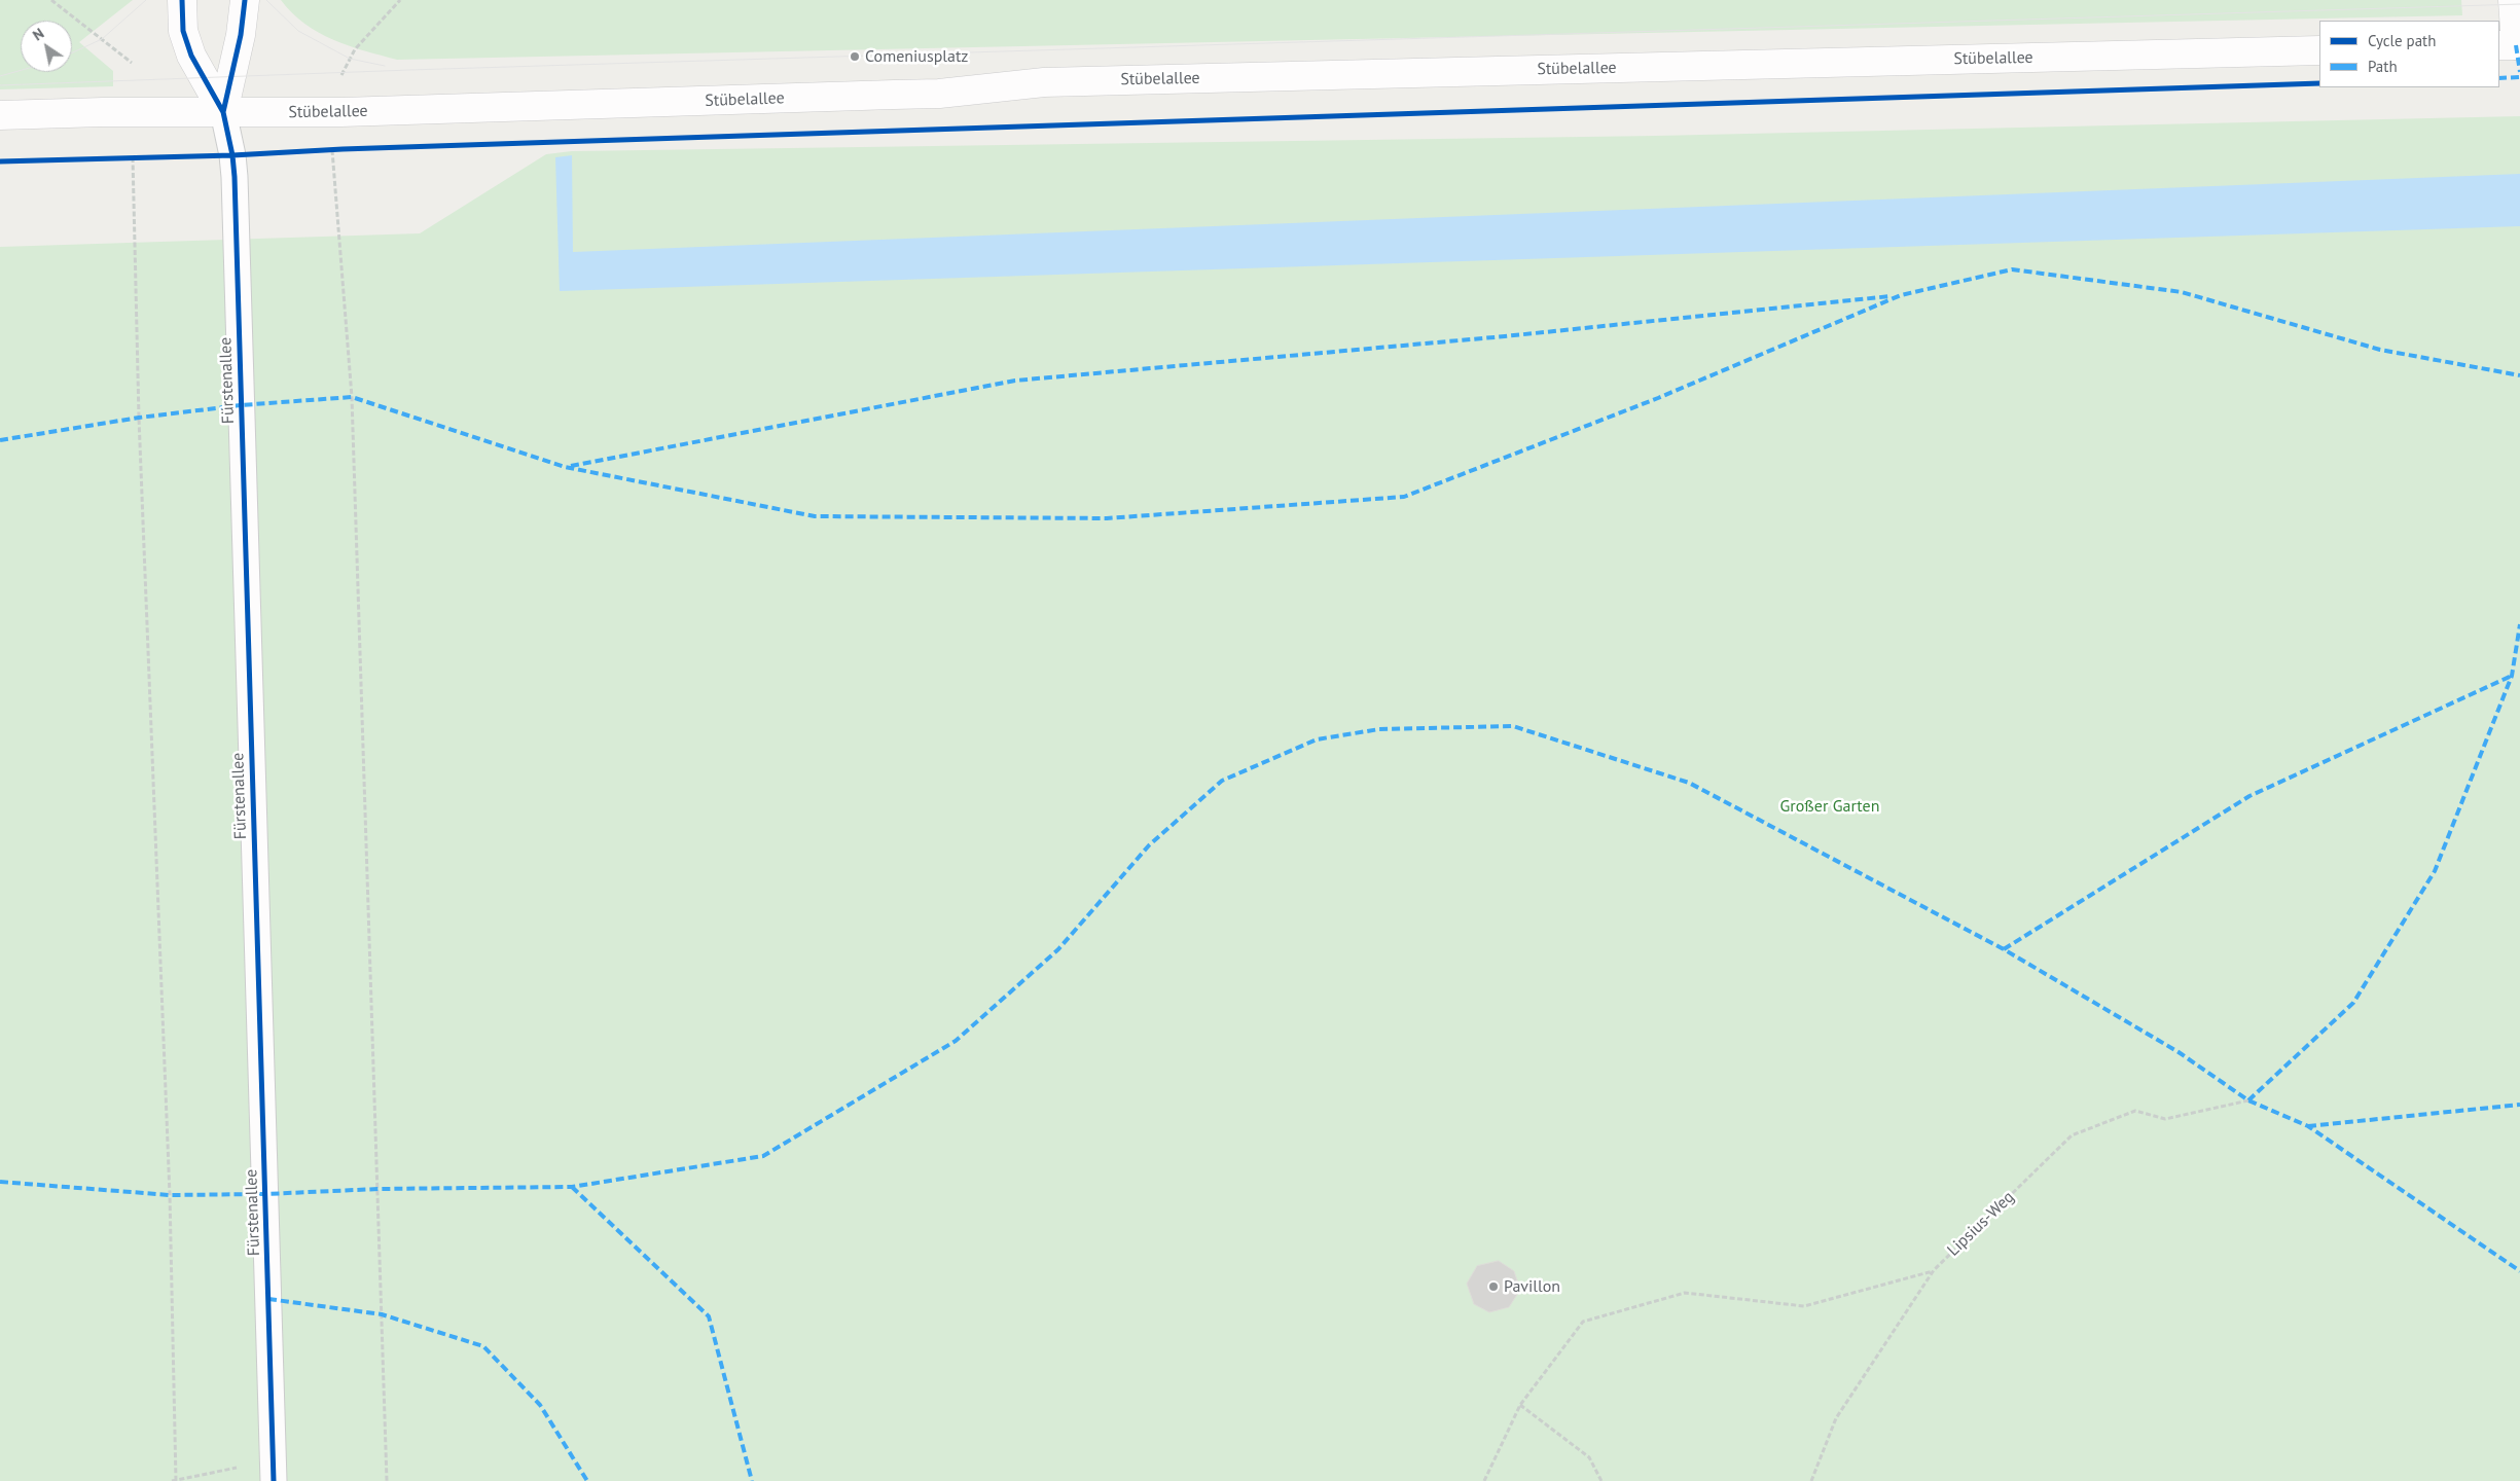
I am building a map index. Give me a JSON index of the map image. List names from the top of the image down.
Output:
{
  "streets": {
    "main road": ["Stübelallee"],
    "street": ["Fürstenallee"],
    "path": ["Lipsius-Weg"]
  },
  "crossings": [
    ["Stübelallee", "Fürstenallee"]
  ],
  "parks": ["Großer Garten"],
  "places": ["Comeniusplatz", "Pavillon"],
  "legend": ["Cycle path", "Path"],
  "north": "top left"
}
